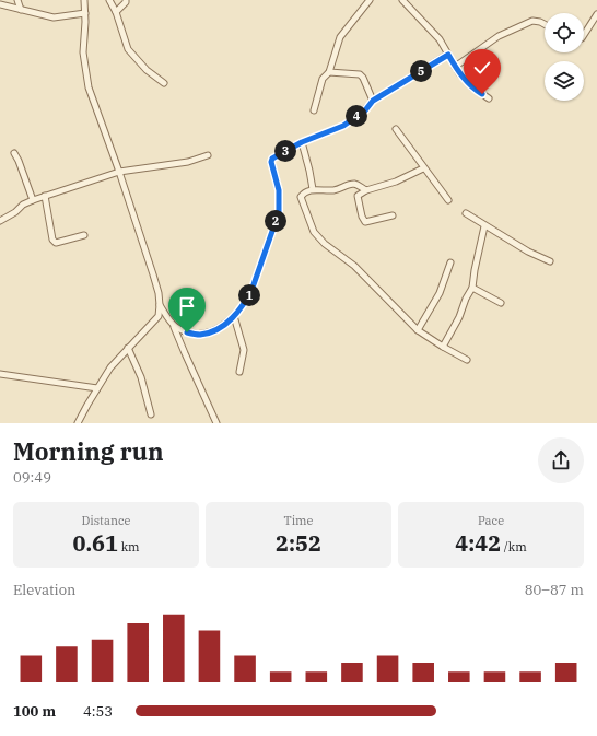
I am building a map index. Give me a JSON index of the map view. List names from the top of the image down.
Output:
{
  "page": {
    "pins": [
      "5",
      "4",
      "3",
      "2",
      "1"
    ],
    "heading": ["Morning run", "09:49"],
    "stats": [
      ["Distance", "0.61 km"],
      ["Time", "2:52"],
      ["Pace", "4:42 /km"]
    ],
    "chart": ["Elevation", "80–87 m"],
    "list": [
      {
        "name": "100 m",
        "note": "4:53"
      }
    ]
  }
}
